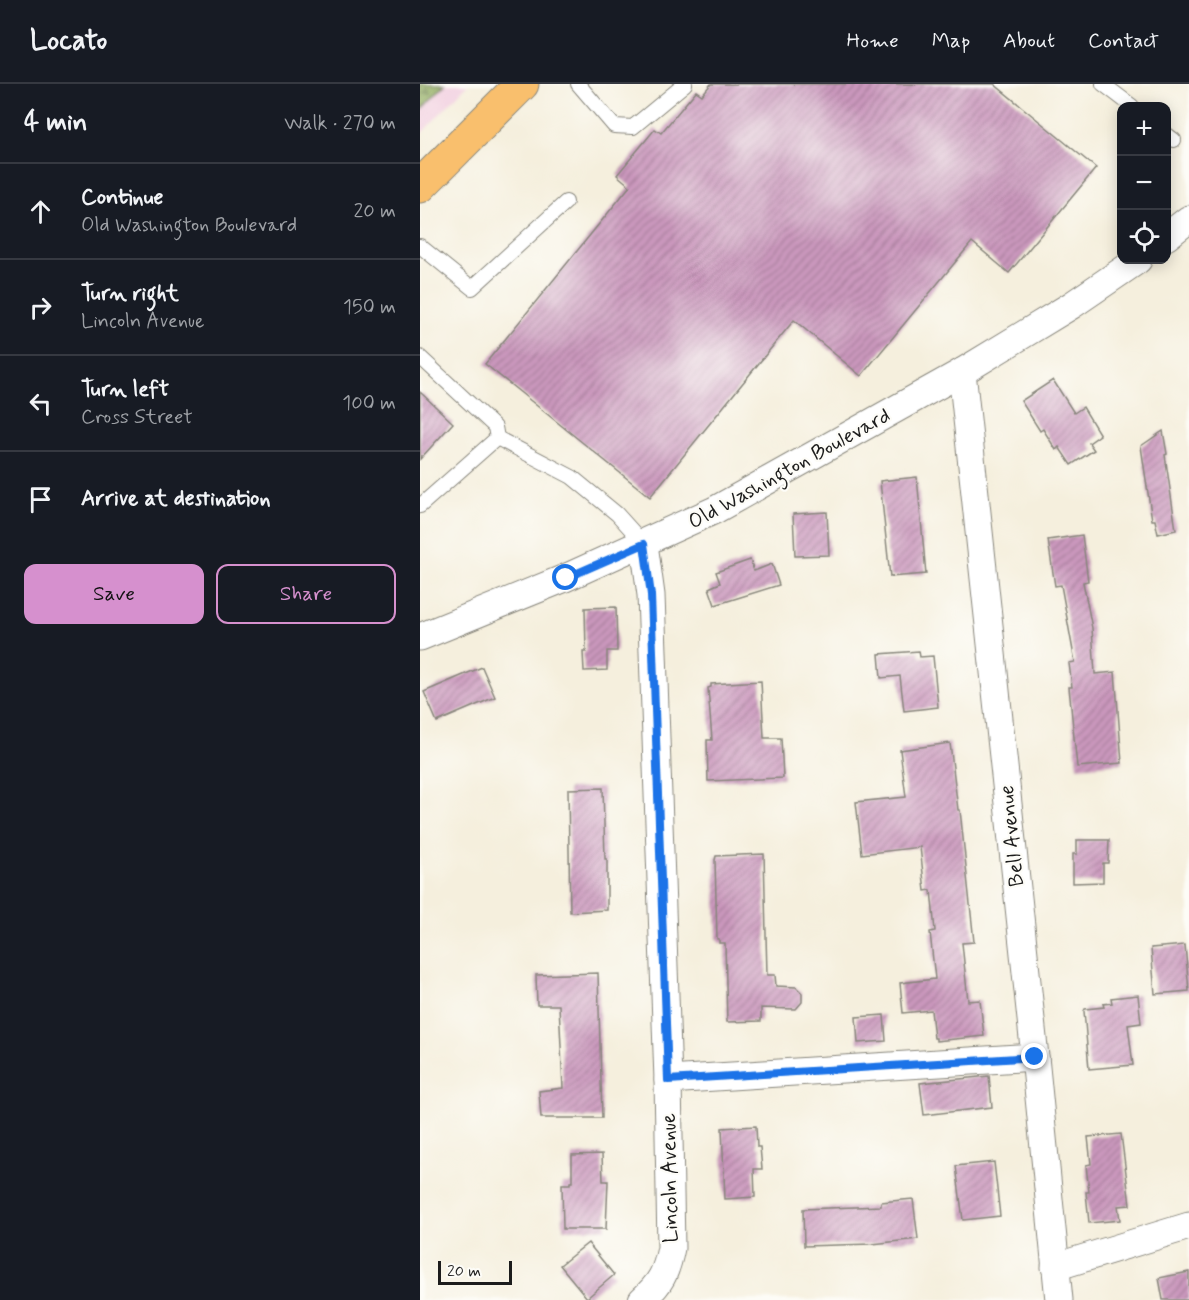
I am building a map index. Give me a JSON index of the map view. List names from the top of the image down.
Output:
{
  "streets": {
    "street": ["Old Washington Boulevard", "Bell Avenue", "Lincoln Avenue"]
  },
  "crossings": [
    ["Old Washington Boulevard", "Bell Avenue"],
    ["Old Washington Boulevard", "Lincoln Avenue"]
  ],
  "scale_bar": "20 m",
  "page": {
    "header": "Locato",
    "nav": [
      "Home",
      "Map",
      "About",
      "Contact"
    ],
    "heading": ["4 min", "Walk · 270 m"],
    "map_buttons": ["+", "−"],
    "list": [
      ["Continue", "Old Washington Boulevard", "20 m"],
      ["Turn right", "Lincoln Avenue", "150 m"],
      ["Turn left", "Cross Street", "100 m"],
      "Arrive at destination"
    ],
    "buttons": ["Save", "Share"],
    "scale": "20 m"
  }
}
